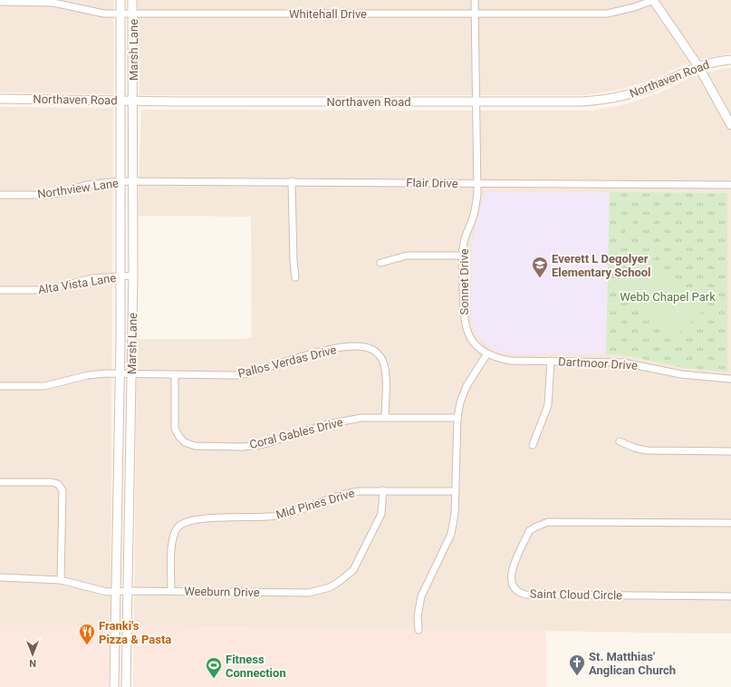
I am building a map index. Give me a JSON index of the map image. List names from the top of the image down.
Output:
{
  "streets": {
    "main road": ["Marsh Lane", "Northaven Road"],
    "street": [
      "Whitehall Drive",
      "Flair Drive",
      "Northview Lane",
      "Sonnet Drive",
      "Alta Vista Lane",
      "Pallos Verdas Drive",
      "Dartmoor Drive",
      "Coral Gables Drive",
      "Mid Pines Drive",
      "Weeburn Drive",
      "Saint Cloud Circle"
    ]
  },
  "crossings": [
    ["Whitehall Drive", "Marsh Lane"],
    ["Whitehall Drive", "Sonnet Drive"],
    ["Marsh Lane", "Northaven Road"],
    ["Marsh Lane", "Flair Drive"],
    ["Marsh Lane", "Northview Lane"],
    ["Marsh Lane", "Alta Vista Lane"],
    ["Marsh Lane", "Pallos Verdas Drive"],
    ["Marsh Lane", "Weeburn Drive"],
    ["Northaven Road", "Sonnet Drive"],
    ["Flair Drive", "Northview Lane"],
    ["Flair Drive", "Sonnet Drive"],
    ["Sonnet Drive", "Dartmoor Drive"],
    ["Pallos Verdas Drive", "Coral Gables Drive"],
    ["Mid Pines Drive", "Weeburn Drive"]
  ],
  "parks": ["Webb Chapel Park"],
  "places": {
    "school or university": ["Everett L Degolyer Elementary School"],
    "restaurant": ["Franki's Pizza & Pasta"],
    "church": ["St. Matthias' Anglican Church"],
    "sports": ["Fitness Connection"]
  },
  "north": "bottom"
}
